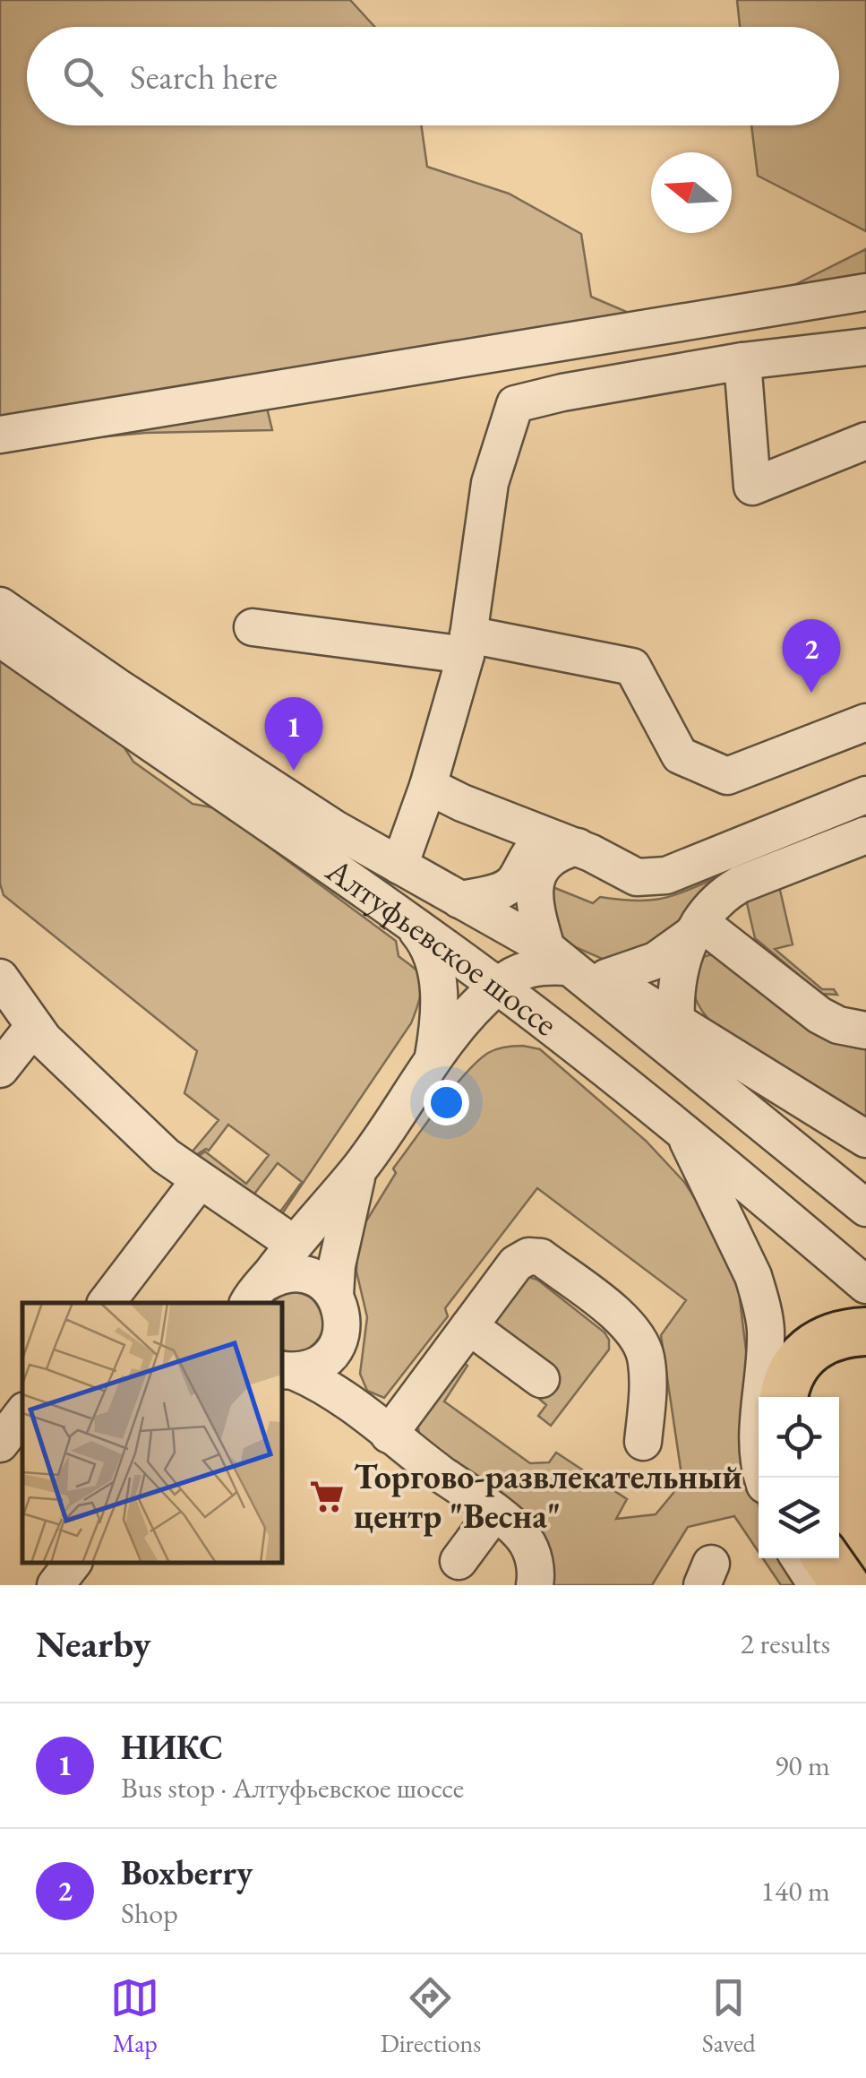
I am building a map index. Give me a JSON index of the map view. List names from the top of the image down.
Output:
{
  "streets": {
    "street": ["Алтуфьевское шоссе"]
  },
  "places": {
    "supermarket": ["Торгово-развлекательный центр \"Весна\""]
  },
  "north": "left",
  "page": {
    "search": "Search here",
    "pins": ["2", "1"],
    "heading": ["Nearby", "2 results"],
    "list": [
      {
        "mark": "1",
        "name": "НИКС",
        "note": "Bus stop · Алтуфьевское шоссе",
        "value": "90 m"
      },
      {
        "mark": "2",
        "name": "Boxberry",
        "note": "Shop",
        "value": "140 m"
      }
    ],
    "nav": ["Map", "Directions", "Saved"]
  }
}
